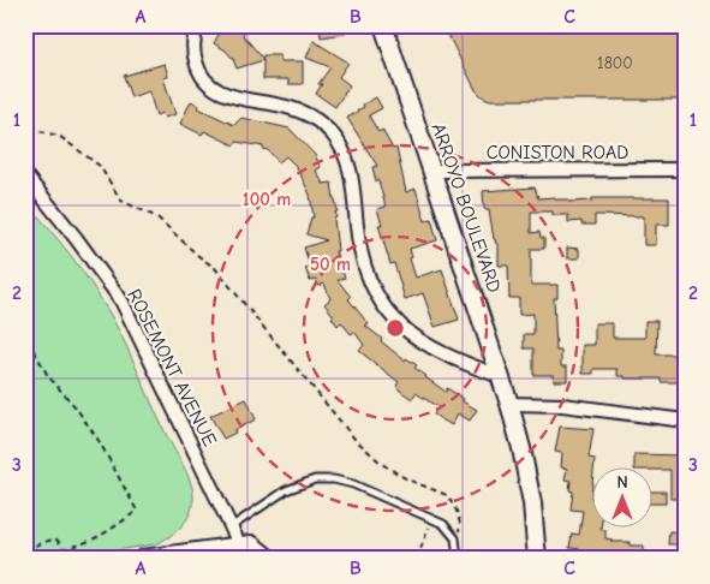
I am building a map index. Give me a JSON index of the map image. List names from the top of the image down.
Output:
{
  "streets": {
    "street": ["CONISTON ROAD", "ARROYO BOULEVARD", "ROSEMONT AVENUE"]
  },
  "crossings": [
    ["CONISTON ROAD", "ARROYO BOULEVARD"]
  ],
  "house_numbers": ["1800"],
  "north": "top",
  "grid": {
    "columns": ["A", "B", "C"],
    "rows": ["1", "2", "3"]
  },
  "rings": ["100 m", "50 m"]
}
